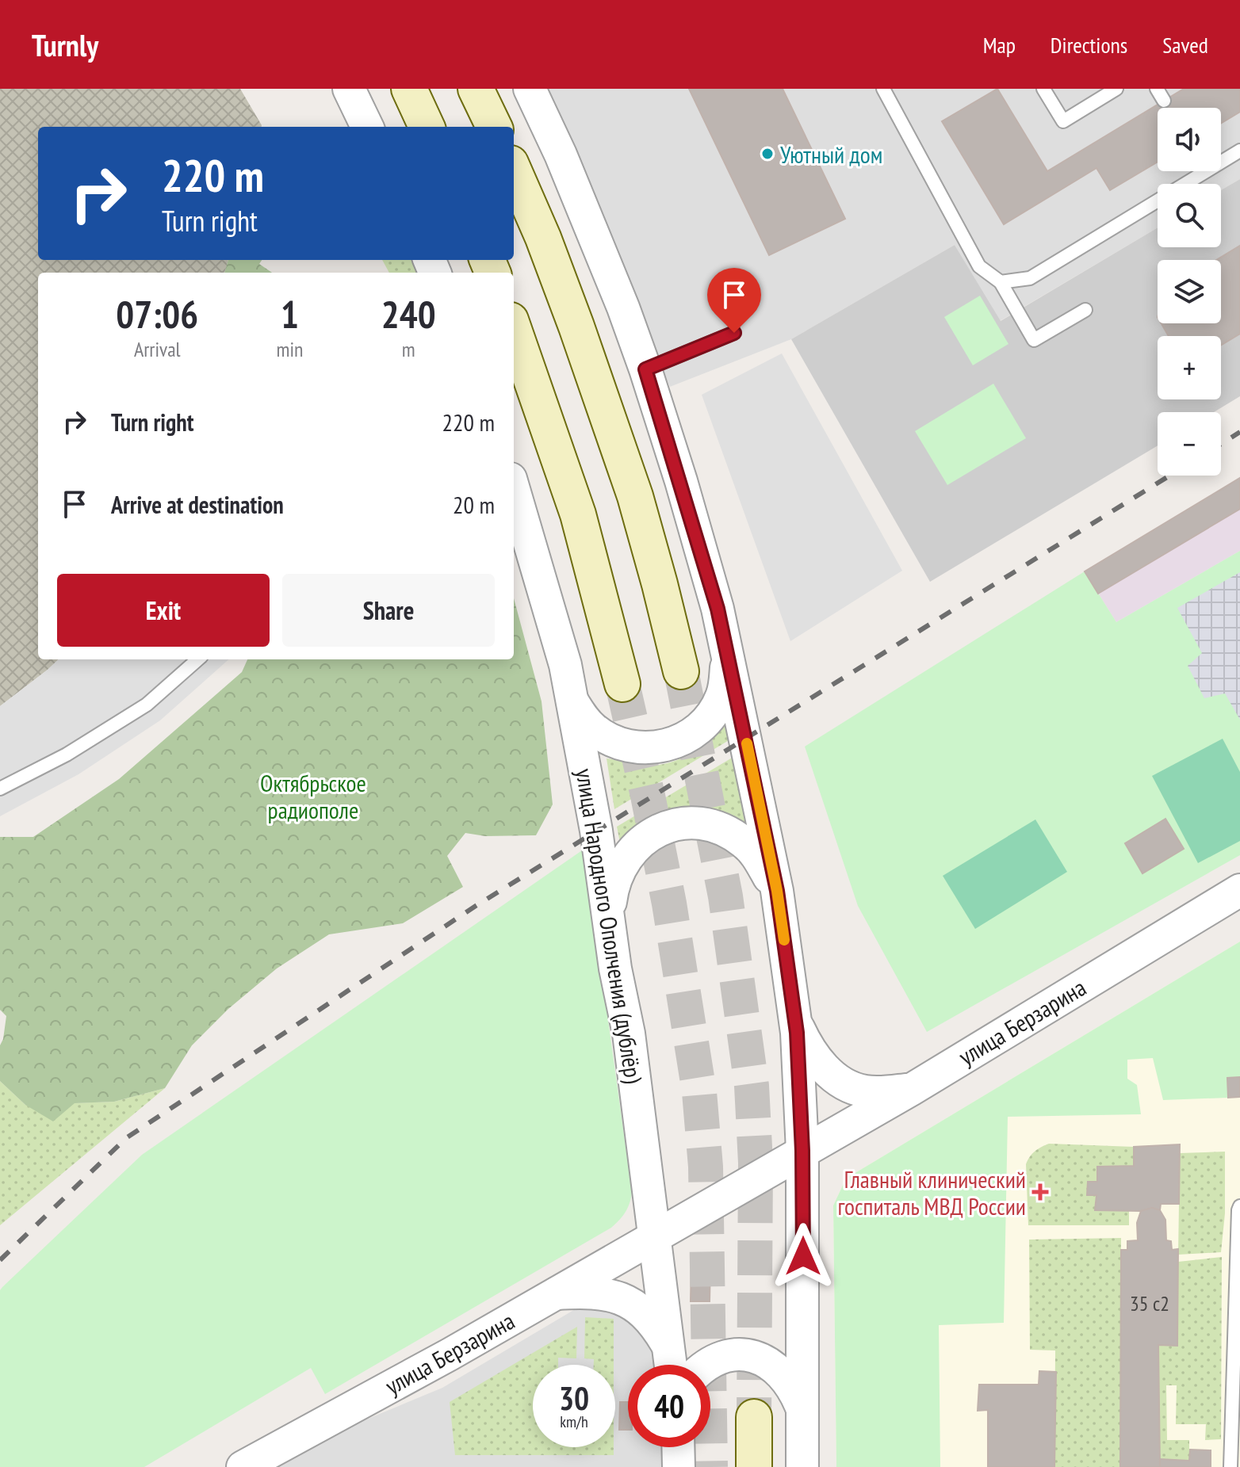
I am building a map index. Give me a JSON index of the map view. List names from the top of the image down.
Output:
{
  "streets": {
    "street": ["улица Народного Ополчения (дублёр)", "улица Берзарина"]
  },
  "crossings": [
    ["улица Народного Ополчения (дублёр)", "улица Берзарина"]
  ],
  "parks": ["Октябрьское радиополе"],
  "places": {
    "other": ["Уютный дом"],
    "health": ["Главный клинический госпиталь МВД России"]
  },
  "house_numbers": ["35 с2"],
  "page": {
    "header": "Turnly",
    "nav": ["Map", "Directions", "Saved"],
    "map_buttons": ["+", "−"],
    "turn": ["220 m", "Turn right"],
    "eta": [
      "07:06",
      "Arrival",
      "1",
      "min",
      "240",
      "m"
    ],
    "list": [
      {
        "name": "Turn right",
        "value": "220 m"
      },
      {
        "name": "Arrive at destination",
        "value": "20 m"
      }
    ],
    "buttons": ["Exit", "Share"],
    "speed": "30 km/h",
    "limit": "40"
  }
}
